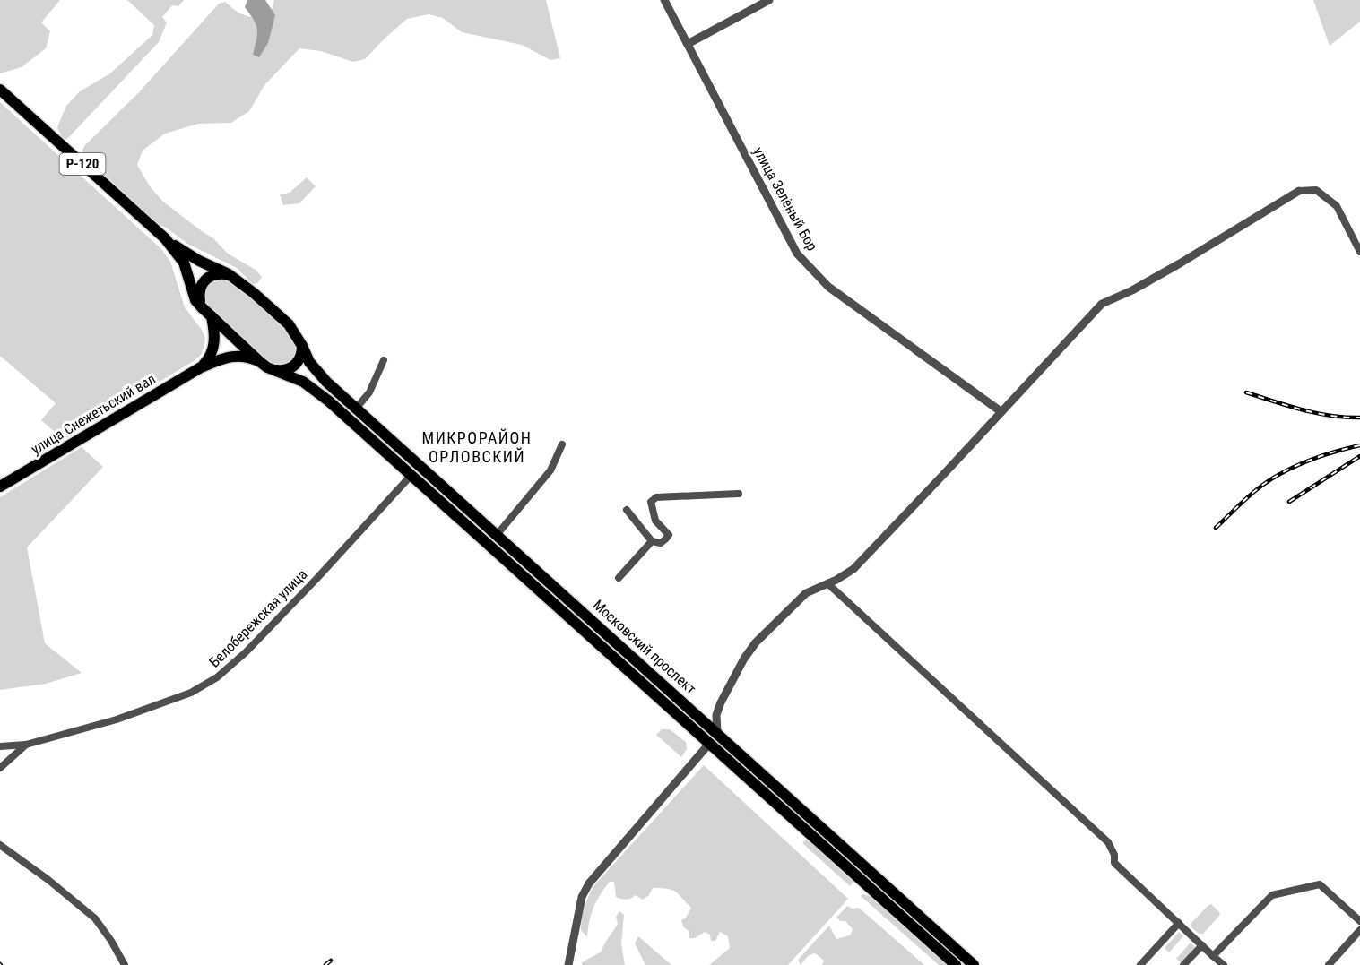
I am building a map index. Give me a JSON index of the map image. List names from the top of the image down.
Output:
{
  "streets": {
    "main road": ["Р-120", "улица Снежетьский вал", "Московский проспект"],
    "street": ["улица Зелёный Бор", "Белобережская улица"]
  },
  "crossings": [
    ["Р-120", "Московский проспект"],
    ["улица Снежетьский вал", "Московский проспект"],
    ["Белобережская улица", "Московский проспект"]
  ],
  "districts": ["МИКРОРАЙОН ОРЛОВСКИЙ"]
}
